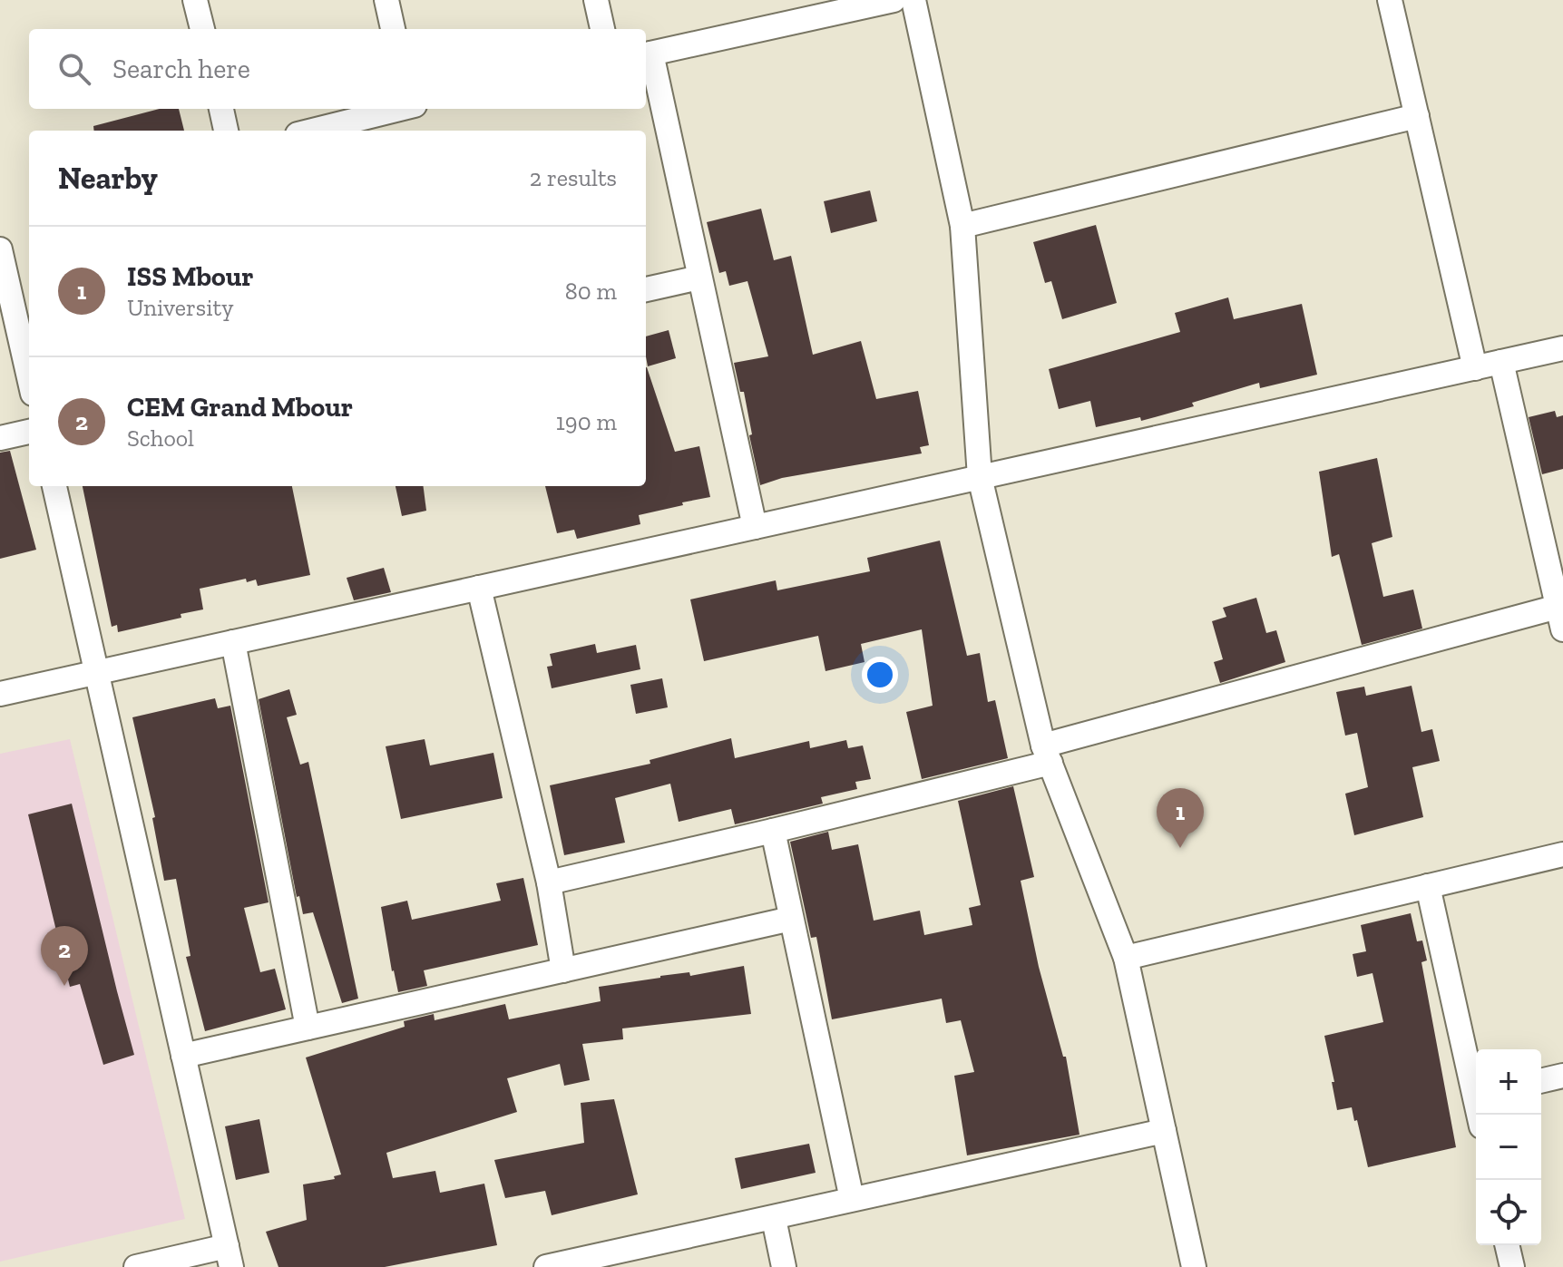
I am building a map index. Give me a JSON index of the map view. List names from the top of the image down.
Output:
{
  "page": {
    "search": "Search here",
    "heading": ["Nearby", "2 results"],
    "list": [
      {
        "mark": "1",
        "name": "ISS Mbour",
        "note": "University",
        "value": "80 m"
      },
      {
        "mark": "2",
        "name": "CEM Grand Mbour",
        "note": "School",
        "value": "190 m"
      }
    ],
    "pins": ["1", "2"],
    "map_buttons": ["+", "−"]
  }
}
